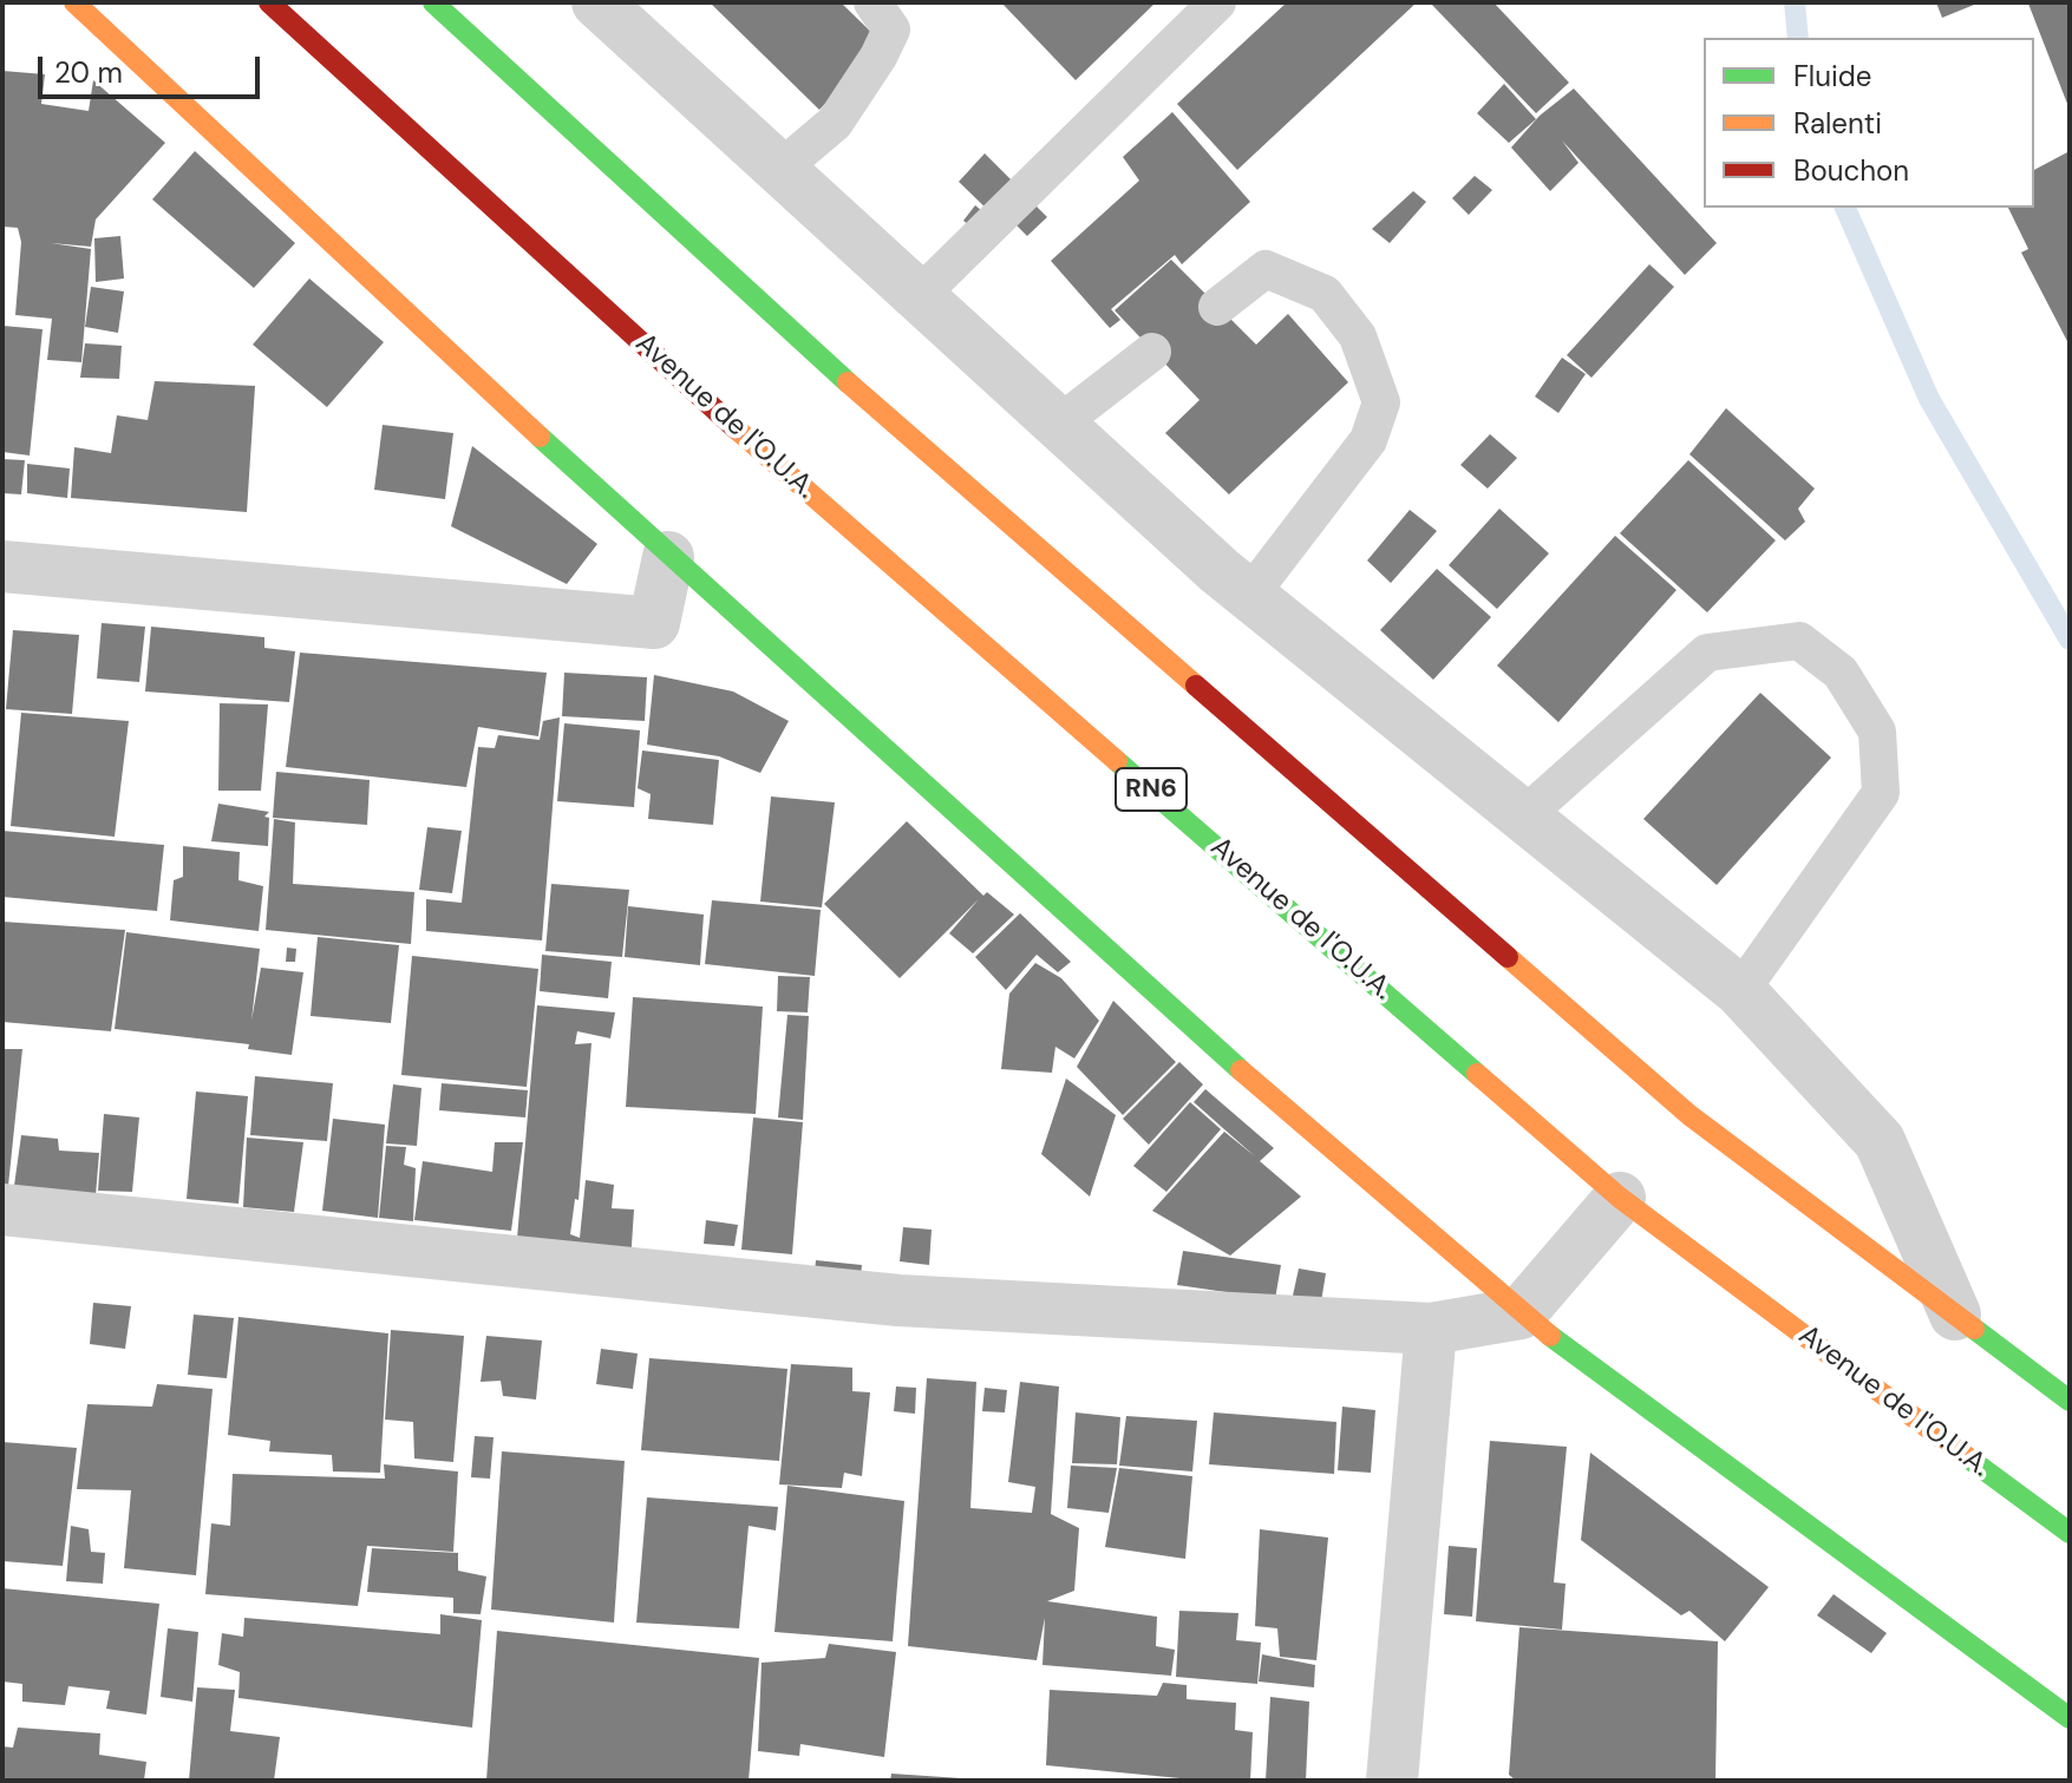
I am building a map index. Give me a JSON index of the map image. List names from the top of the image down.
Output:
{
  "streets": {
    "main road": ["Avenue de l'O.U.A.", "RN6"]
  },
  "legend": ["Fluide", "Ralenti", "Bouchon"],
  "scale_bar": "20 m"
}
